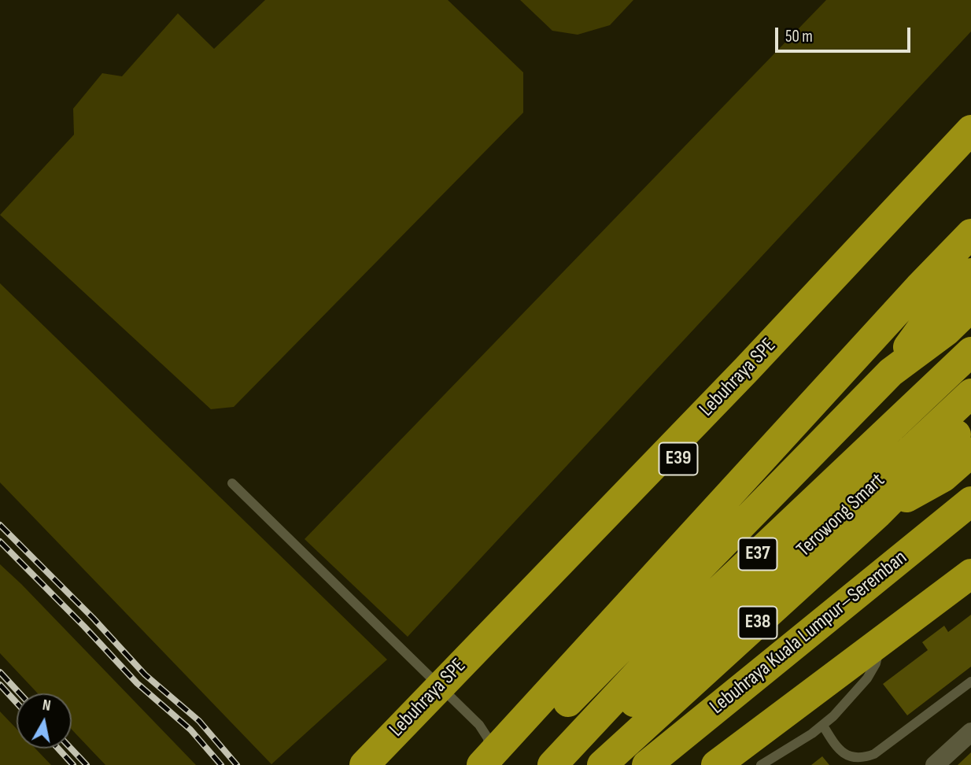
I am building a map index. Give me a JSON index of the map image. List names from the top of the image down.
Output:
{
  "streets": {
    "highway": [
      "Lebuhraya SPE",
      "E39",
      "Terowong Smart",
      "E37",
      "E38",
      "Lebuhraya Kuala Lumpur–Seremban"
    ]
  },
  "scale_bar": "50 m",
  "north": "top"
}
